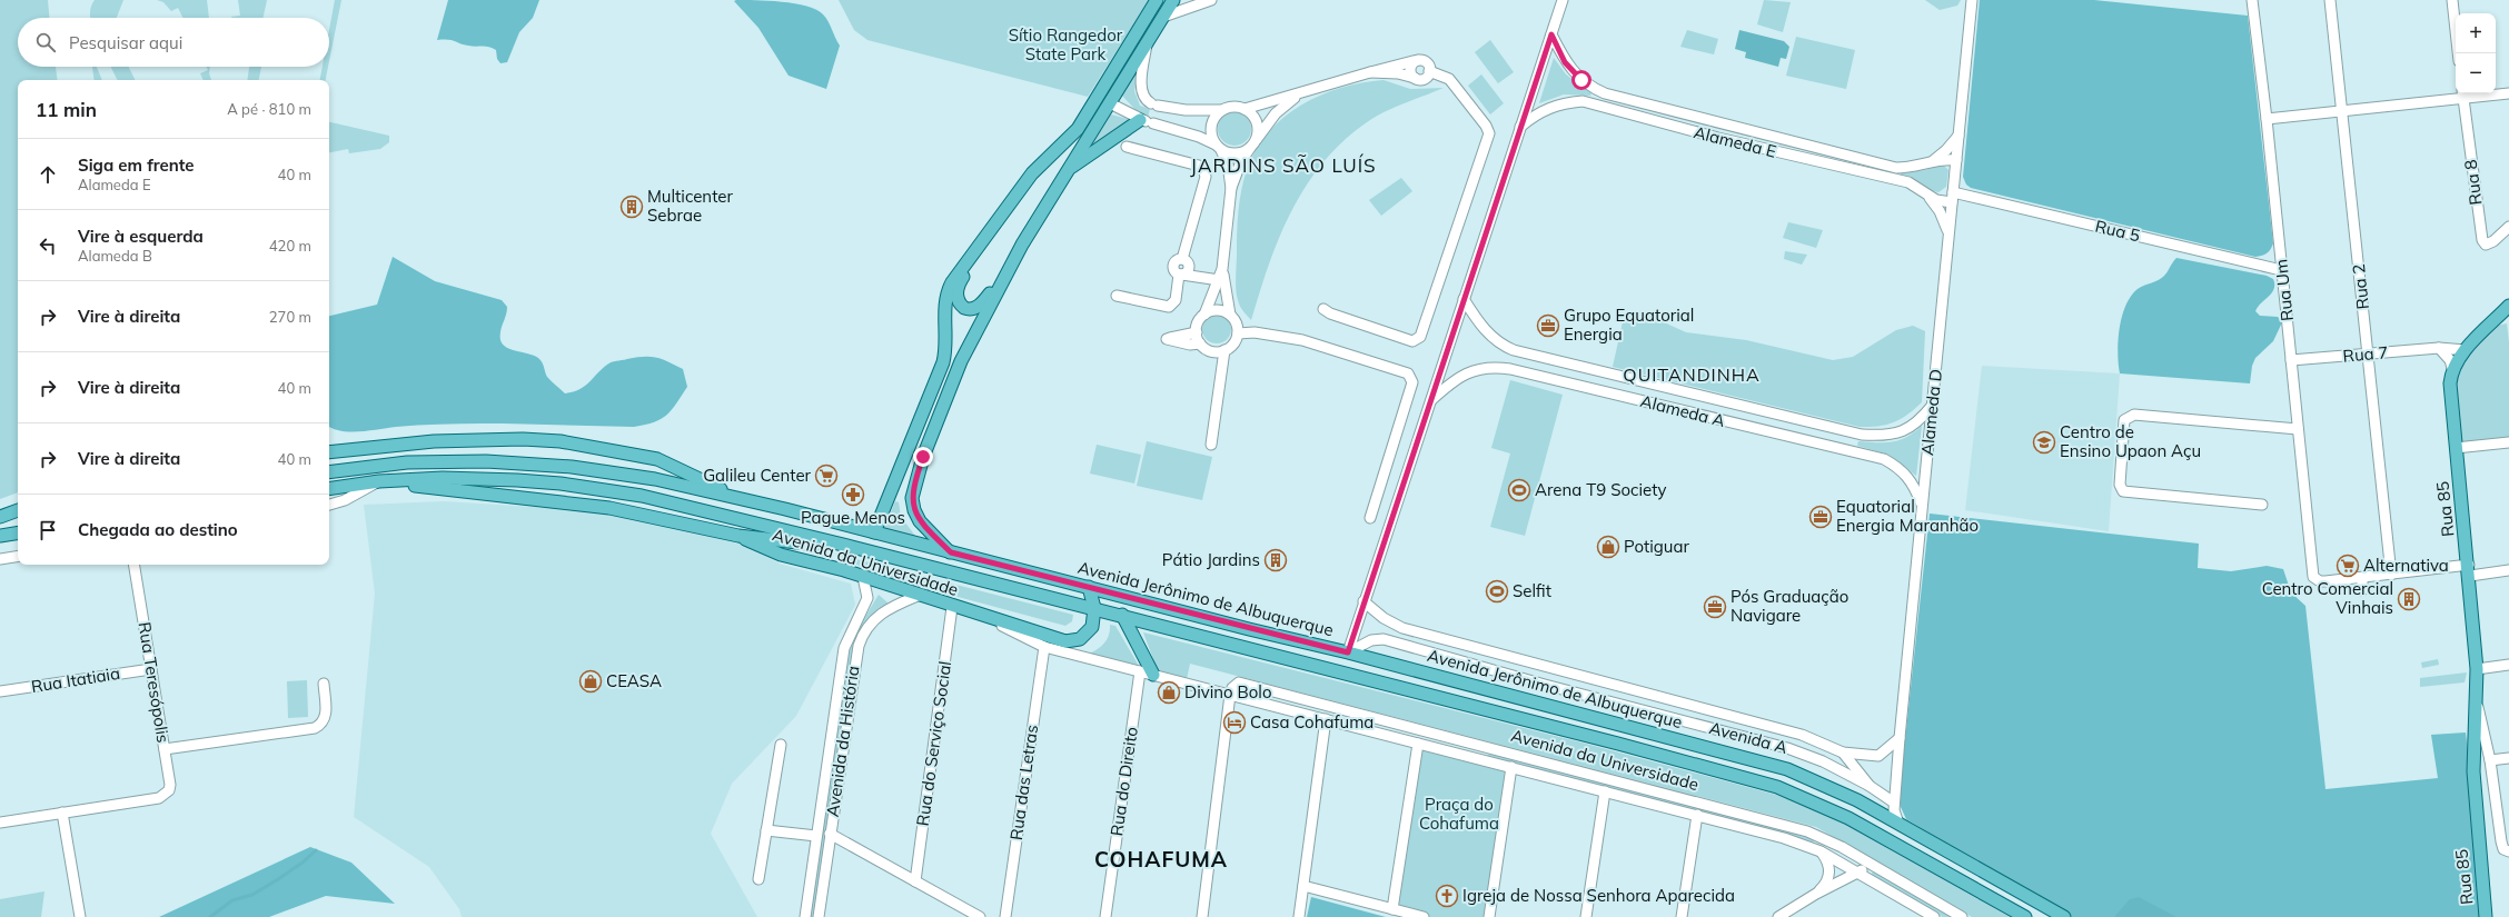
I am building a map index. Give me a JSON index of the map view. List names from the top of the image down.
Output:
{
  "streets": {
    "main road": ["Rua 85", "Avenida da Universidade", "Avenida Jerônimo de Albuquerque"],
    "street": [
      "Alameda E",
      "Rua 8",
      "Rua 5",
      "Rua 2",
      "Rua Um",
      "Rua 7",
      "Alameda A",
      "Alameda D",
      "Rua Itatiaia",
      "Rua Teresópolis",
      "Avenida A",
      "Avenida da História",
      "Rua do Serviço Social",
      "Rua do Direito",
      "Rua das Letras"
    ]
  },
  "crossings": [
    ["Alameda E", "Rua 5"],
    ["Alameda E", "Alameda D"],
    ["Rua 5", "Rua Um"],
    ["Rua 5", "Alameda D"],
    ["Rua 2", "Rua 7"],
    ["Rua Um", "Rua 7"],
    ["Alameda A", "Alameda D"],
    ["Alameda D", "Avenida Jerônimo de Albuquerque"],
    ["Alameda D", "Avenida A"],
    ["Avenida da Universidade", "Avenida Jerônimo de Albuquerque"],
    ["Avenida da Universidade", "Avenida da História"],
    ["Avenida da Universidade", "Rua do Serviço Social"],
    ["Avenida da Universidade", "Rua do Direito"],
    ["Avenida da Universidade", "Rua das Letras"],
    ["Avenida Jerônimo de Albuquerque", "Avenida A"],
    ["Rua Itatiaia", "Rua Teresópolis"]
  ],
  "districts": ["JARDINS SÃO LUÍS", "QUITANDINHA", "COHAFUMA"],
  "parks": ["Sítio Rangedor State Park", "Praça do Cohafuma"],
  "places": {
    "building": ["Multicenter Sebrae", "Pátio Jardins", "Centro Comercial Vinhais"],
    "office": ["Grupo Equatorial Energia", "Equatorial Energia Maranhão", "Pós Graduação Navigare"],
    "school or university": ["Centro de Ensino Upaon Açu"],
    "supermarket": ["Galileu Center", "Alternativa"],
    "sports": ["Arena T9 Society", "Selfit"],
    "pharmacy": ["Pague Menos"],
    "shop": ["Potiguar", "CEASA", "Divino Bolo"],
    "hotel": ["Casa Cohafuma"],
    "church": ["Igreja de Nossa Senhora Aparecida"]
  },
  "page": {
    "map_buttons": ["+", "−"],
    "search": "Pesquisar aqui",
    "heading": ["11 min", "A pé · 810 m"],
    "list": [
      ["Siga em frente", "Alameda E", "40 m"],
      ["Vire à esquerda", "Alameda B", "420 m"],
      ["Vire à direita", "270 m"],
      ["Vire à direita", "40 m"],
      ["Vire à direita", "40 m"],
      "Chegada ao destino"
    ]
  }
}
